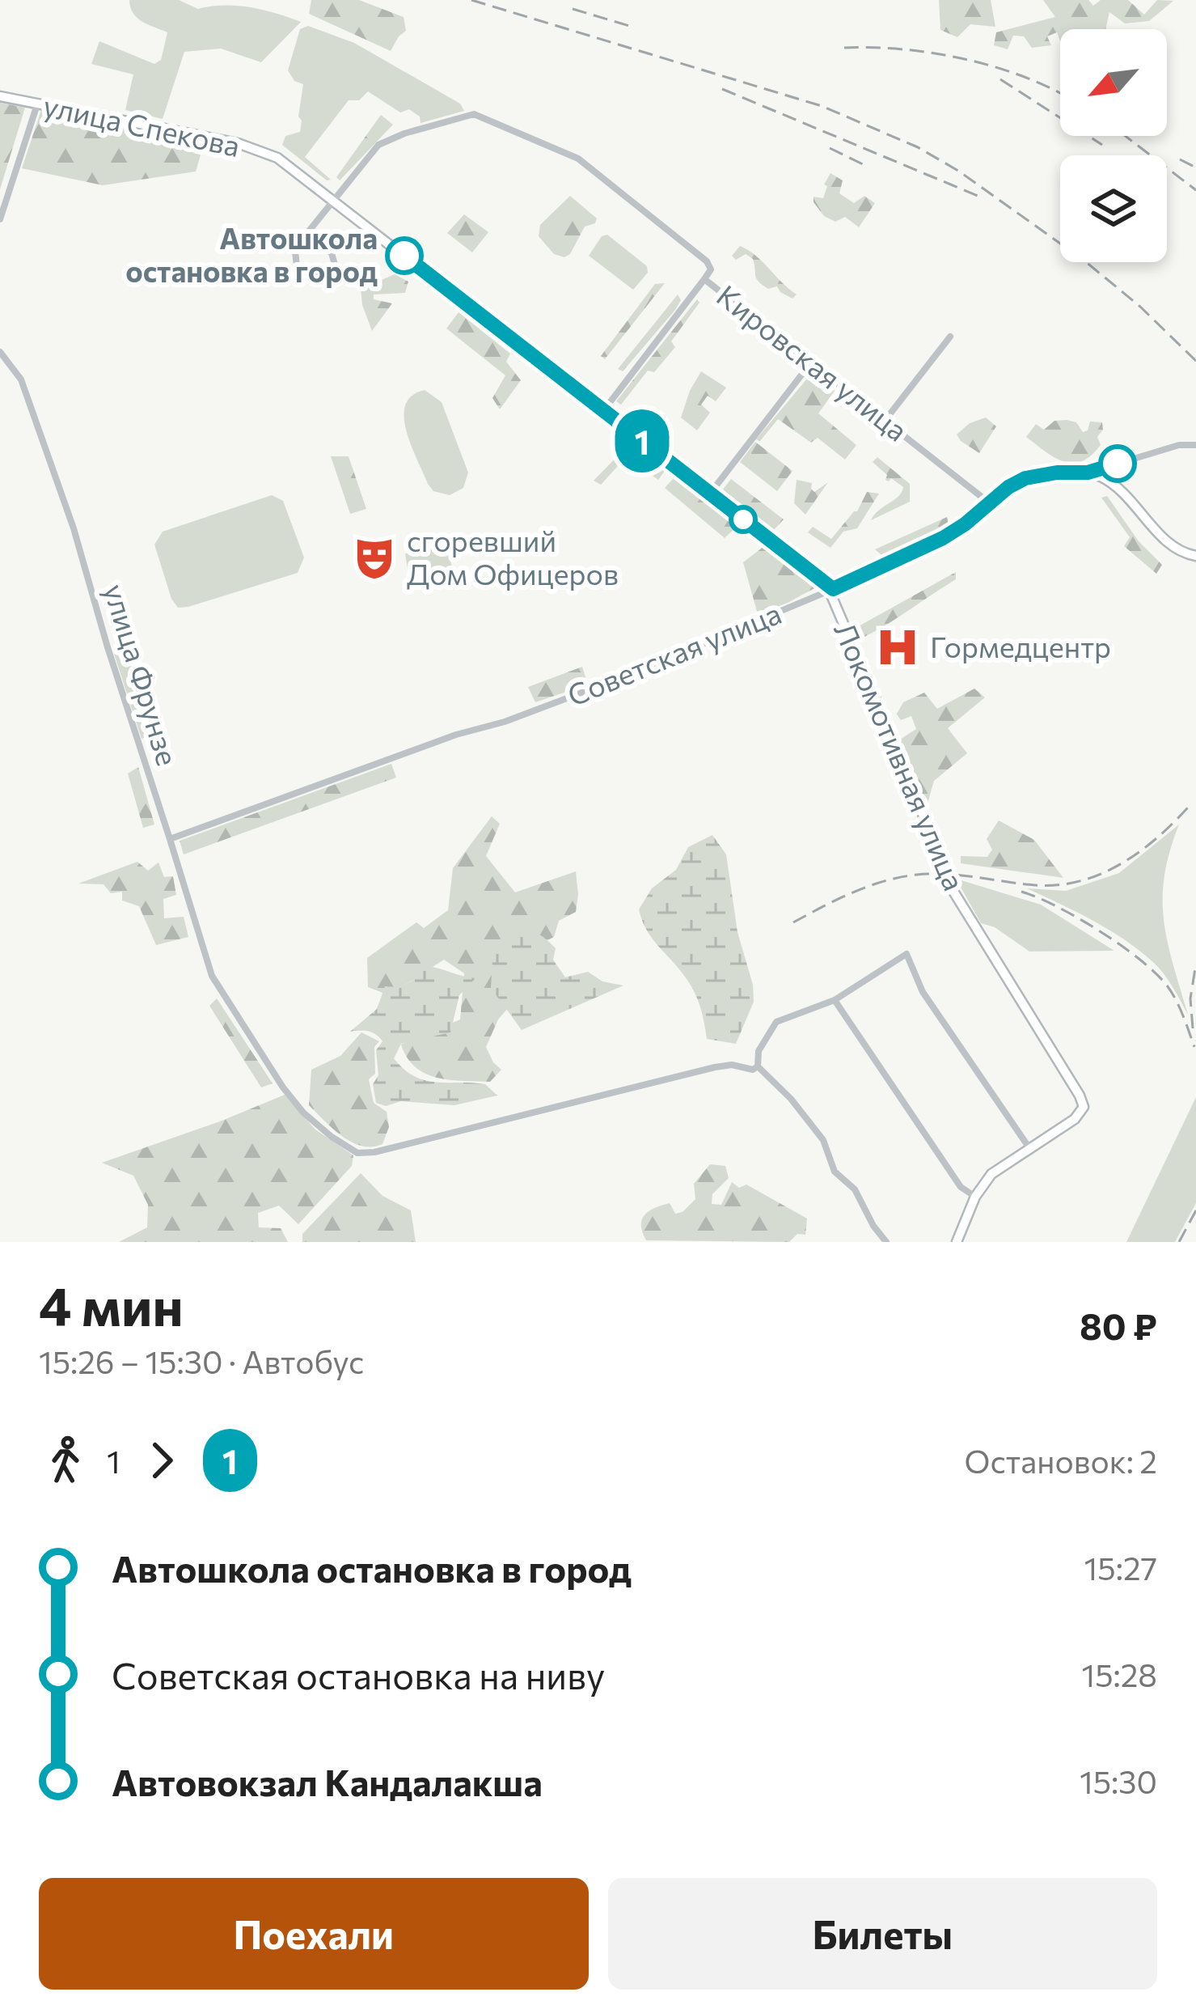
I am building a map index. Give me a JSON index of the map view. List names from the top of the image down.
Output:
{
  "streets": {
    "main road": ["улица Спекова", "Советская улица", "Локомотивная улица"],
    "street": ["Кировская улица", "улица Фрунзе"]
  },
  "crossings": [
    ["улица Спекова", "Кировская улица"],
    ["улица Спекова", "Советская улица"],
    ["улица Спекова", "Локомотивная улица"],
    ["Кировская улица", "Советская улица"],
    ["Советская улица", "улица Фрунзе"],
    ["Советская улица", "Локомотивная улица"]
  ],
  "places": {
    "other": ["Автошкола остановка в город"],
    "theatre": ["сгоревший Дом Офицеров"],
    "hospital": ["Гормедцентр"]
  },
  "lines": ["bus line 1"],
  "north": "bottom left",
  "page": {
    "on_map": "1",
    "heading": ["4 мин", "15:26 – 15:30 · Автобус", "80 ₽"],
    "legs": ["1", "1", "Остановок: 2"],
    "list": [
      {
        "name": "Автошкола остановка в город",
        "value": "15:27"
      },
      {
        "name": "Советская остановка на ниву",
        "value": "15:28"
      },
      {
        "name": "Автовокзал Кандалакша",
        "value": "15:30"
      }
    ],
    "buttons": ["Поехали", "Билеты"]
  }
}
